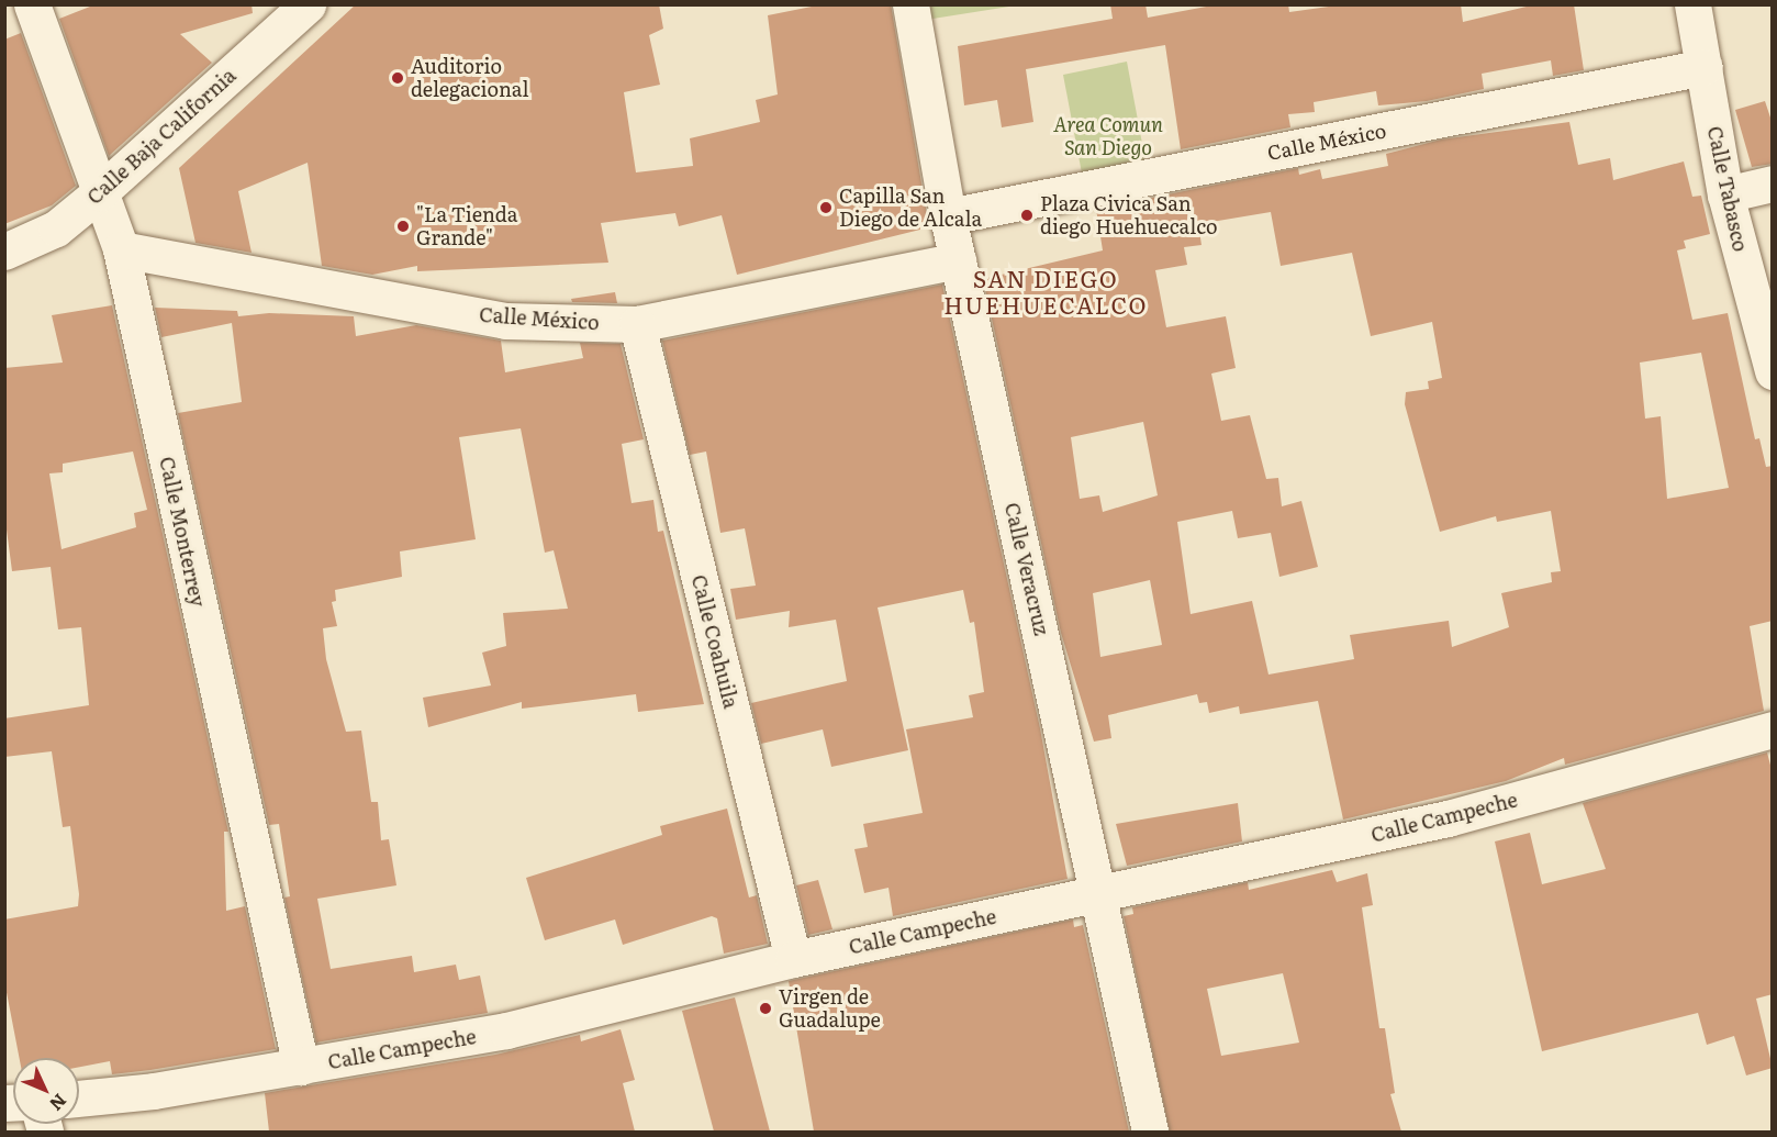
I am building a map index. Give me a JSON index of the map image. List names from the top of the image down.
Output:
{
  "streets": {
    "street": [
      "Calle Baja California",
      "Calle México",
      "Calle Tabasco",
      "Calle Monterrey",
      "Calle Veracruz",
      "Calle Coahuila",
      "Calle Campeche"
    ]
  },
  "crossings": [
    ["Calle Baja California", "Calle Monterrey"],
    ["Calle México", "Calle Tabasco"],
    ["Calle México", "Calle Monterrey"],
    ["Calle México", "Calle Veracruz"],
    ["Calle México", "Calle Coahuila"],
    ["Calle Monterrey", "Calle Campeche"],
    ["Calle Veracruz", "Calle Campeche"],
    ["Calle Coahuila", "Calle Campeche"]
  ],
  "districts": ["SAN DIEGO HUEHUECALCO"],
  "parks": ["Area Comun San Diego"],
  "places": [
    "Auditorio delegacional",
    "Capilla San Diego de Alcala",
    "Plaza Civica San diego Huehuecalco",
    "\"La Tienda Grande\"",
    "Virgen de Guadalupe"
  ],
  "north": "bottom right"
}
